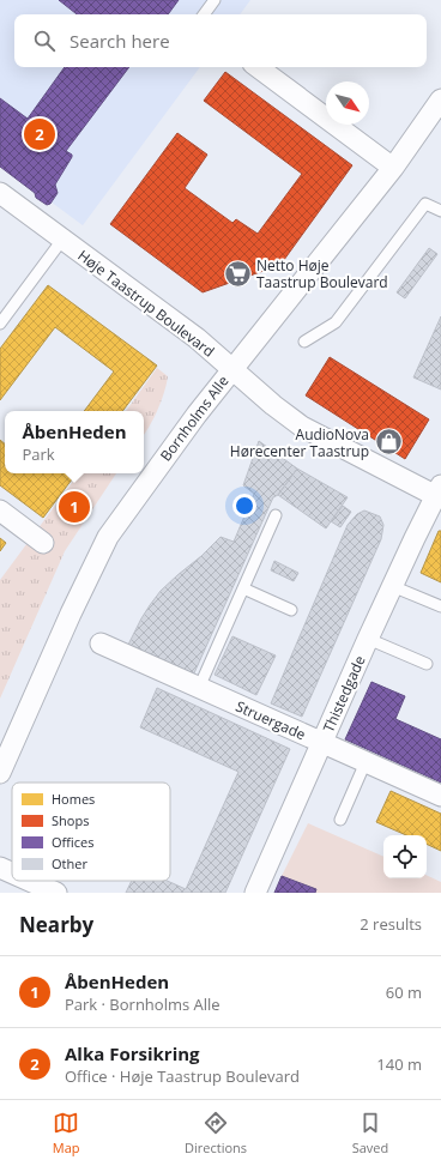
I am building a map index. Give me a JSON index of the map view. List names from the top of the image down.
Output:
{
  "streets": {
    "street": [
      "Høje Taastrup Boulevard",
      "Bornholms Alle",
      "Thistedgade",
      "Struergade"
    ]
  },
  "crossings": [
    ["Høje Taastrup Boulevard", "Bornholms Alle"],
    ["Høje Taastrup Boulevard", "Thistedgade"],
    ["Thistedgade", "Struergade"]
  ],
  "places": {
    "supermarket": ["Netto Høje Taastrup Boulevard"],
    "shop": ["AudioNova Hørecenter Taastrup"]
  },
  "legend": [
    "Homes",
    "Shops",
    "Offices",
    "Other"
  ],
  "north": "bottom right",
  "page": {
    "search": "Search here",
    "pins": ["2", "1"],
    "popup": ["ÅbenHeden", "Park"],
    "heading": ["Nearby", "2 results"],
    "list": [
      {
        "mark": "1",
        "name": "ÅbenHeden",
        "note": "Park · Bornholms Alle",
        "value": "60 m"
      },
      {
        "mark": "2",
        "name": "Alka Forsikring",
        "note": "Office · Høje Taastrup Boulevard",
        "value": "140 m"
      }
    ],
    "nav": ["Map", "Directions", "Saved"]
  }
}
